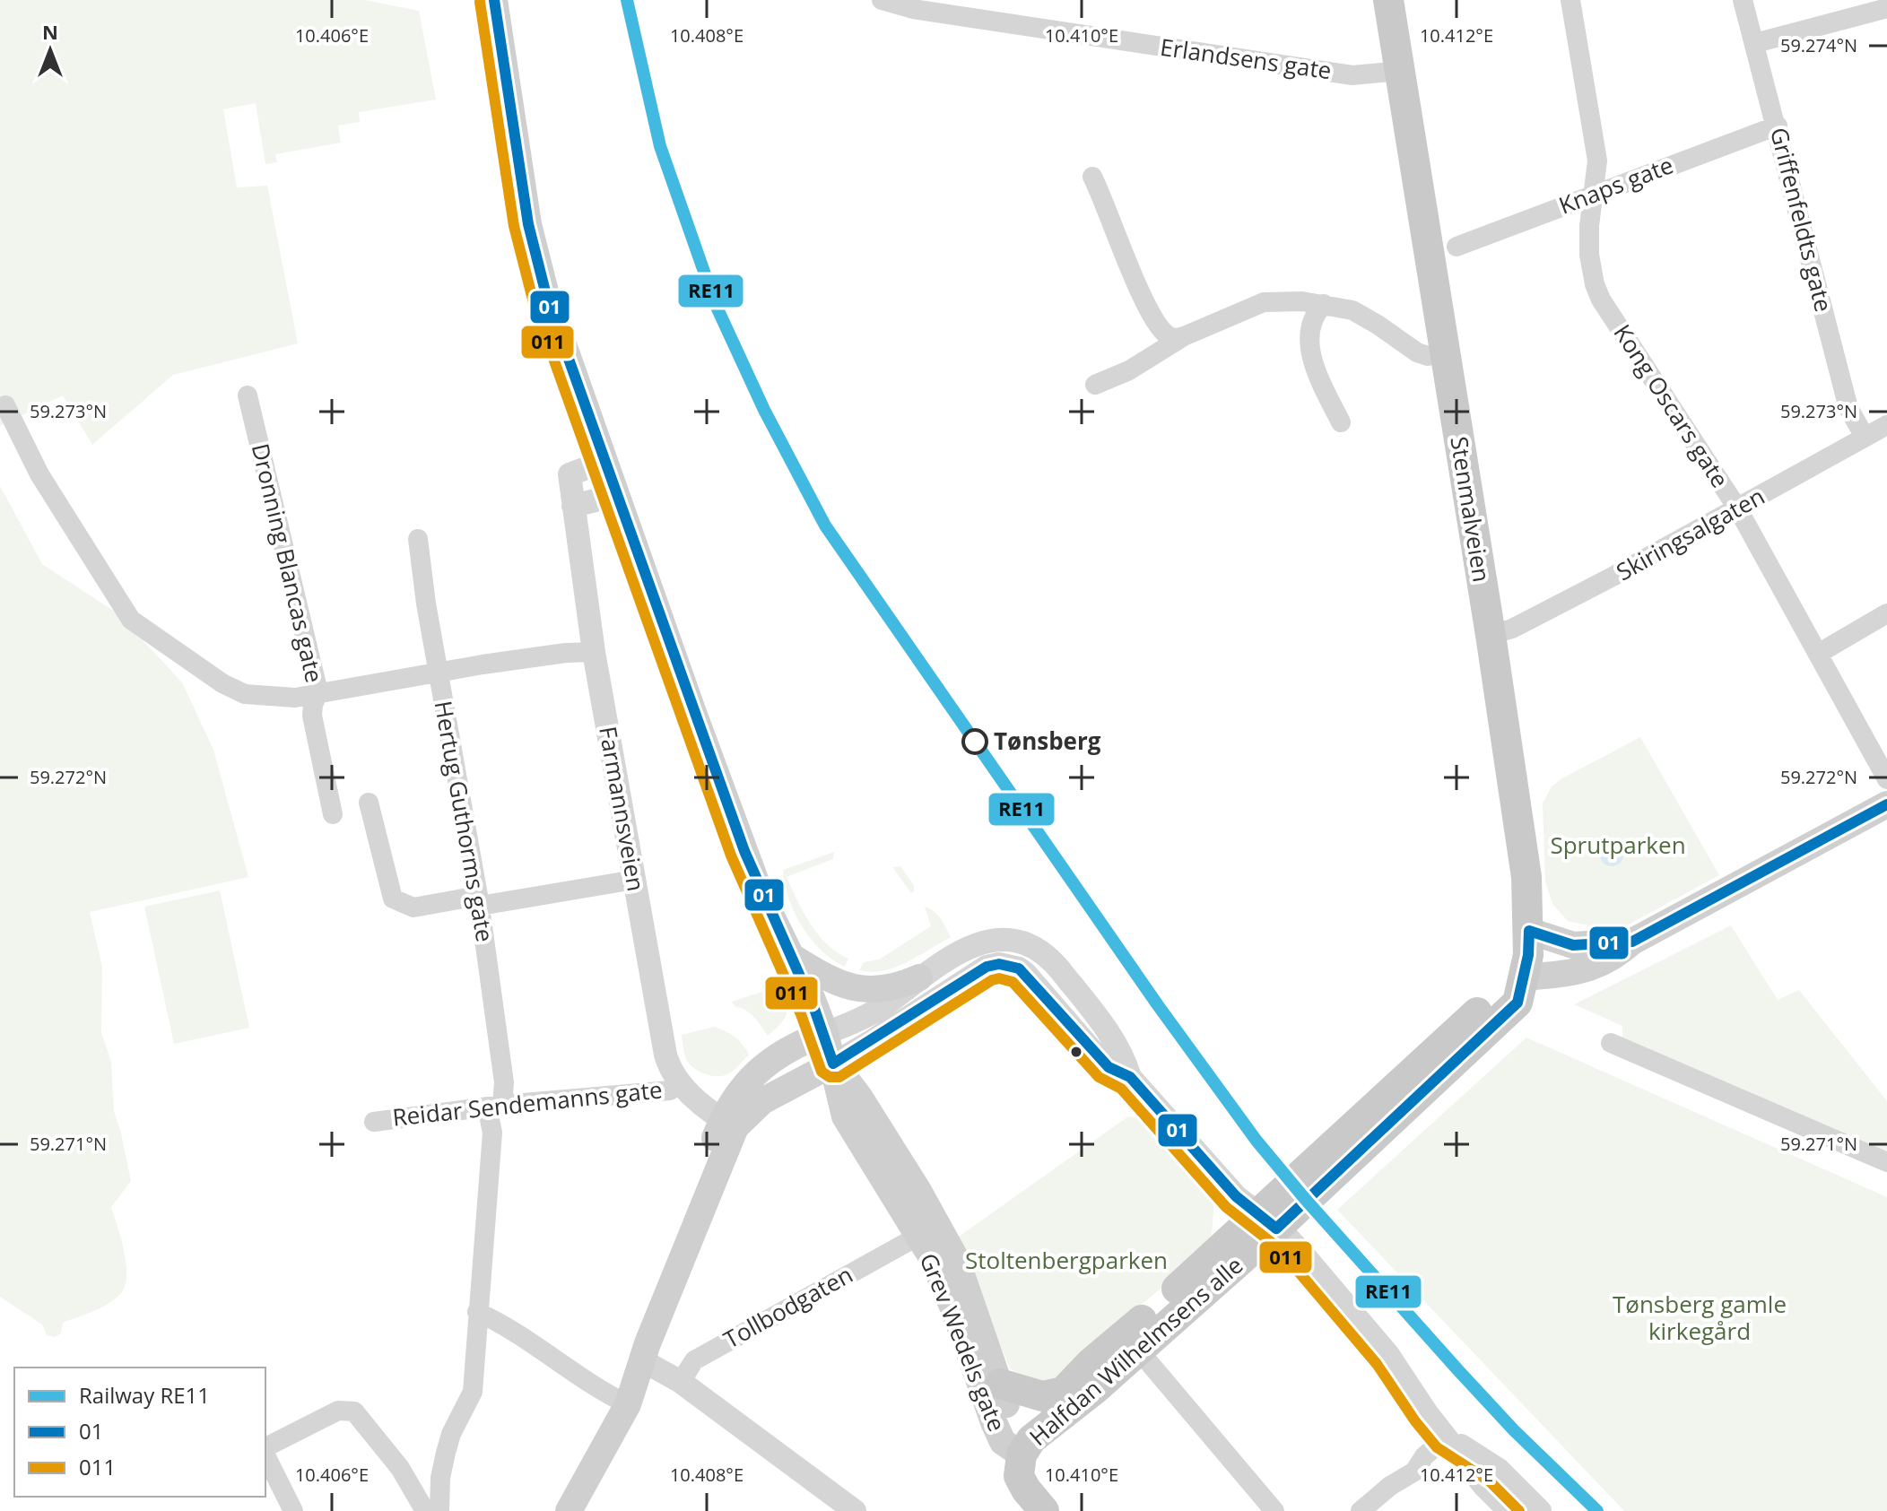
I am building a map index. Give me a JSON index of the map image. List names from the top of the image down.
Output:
{
  "streets": {
    "main road": ["Stenmalveien", "Grev Wedels gate", "Halfdan Wilhelmsens alle"],
    "street": [
      "Erlandsens gate",
      "Knaps gate",
      "Griffenfeldts gate",
      "Kong Oscars gate",
      "Skiringsalgaten",
      "Dronning Blancas gate",
      "Farmannsveien",
      "Hertug Guthorms gate",
      "Reidar Sendemanns gate",
      "Tollbodgaten"
    ]
  },
  "crossings": [
    ["Erlandsens gate", "Stenmalveien"],
    ["Knaps gate", "Griffenfeldts gate"],
    ["Knaps gate", "Kong Oscars gate"],
    ["Griffenfeldts gate", "Skiringsalgaten"],
    ["Kong Oscars gate", "Skiringsalgaten"],
    ["Stenmalveien", "Skiringsalgaten"],
    ["Stenmalveien", "Halfdan Wilhelmsens alle"],
    ["Farmannsveien", "Reidar Sendemanns gate"],
    ["Hertug Guthorms gate", "Reidar Sendemanns gate"],
    ["Grev Wedels gate", "Halfdan Wilhelmsens alle"]
  ],
  "parks": ["Sprutparken", "Stoltenbergparken", "Tønsberg gamle kirkegård"],
  "places": ["Tønsberg"],
  "lines": ["rail line RE11", "transit line 01", "transit line 011"],
  "legend": ["Railway RE11", "01", "011"],
  "north": "top",
  "coordinates": [
    "10.406°E",
    "10.408°E",
    "10.410°E",
    "10.412°E",
    "59.274°N",
    "59.273°N",
    "59.272°N",
    "59.271°N"
  ]
}
